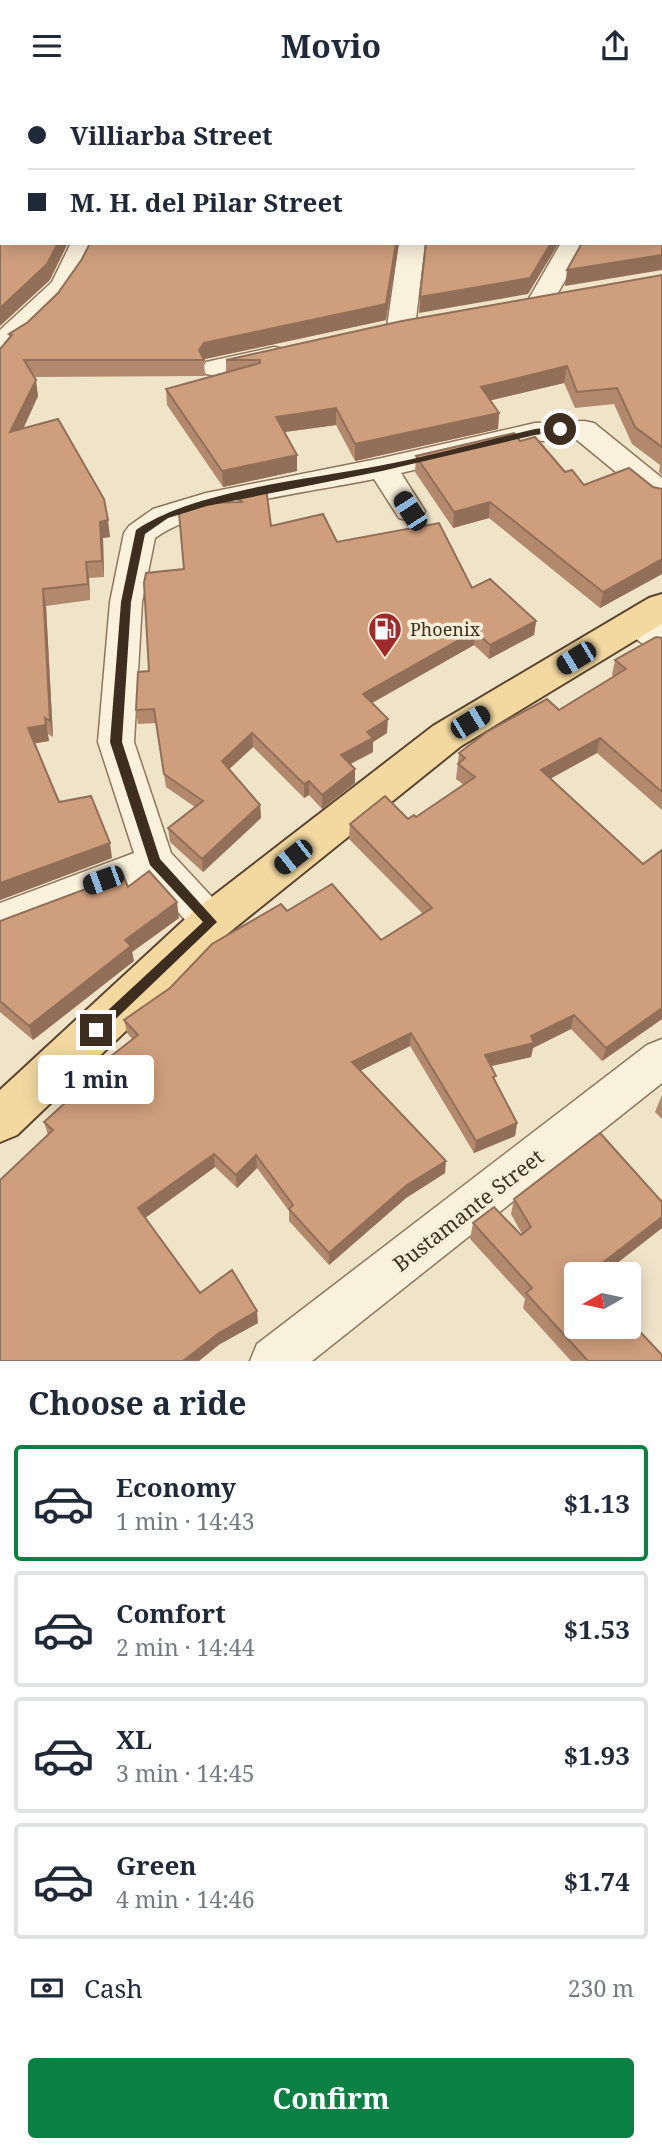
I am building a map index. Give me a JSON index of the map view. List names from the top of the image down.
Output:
{
  "streets": {
    "street": ["Bustamante Street"]
  },
  "places": {
    "fuel station": ["Phoenix"]
  },
  "north": "left",
  "page": {
    "header": "Movio",
    "banner": ["Villiarba Street", "M. H. del Pilar Street"],
    "bubble": "1 min",
    "heading": "Choose a ride",
    "list": [
      {
        "name": "Economy",
        "note": "1 min · 14:43",
        "value": "$1.13"
      },
      {
        "name": "Comfort",
        "note": "2 min · 14:44",
        "value": "$1.53"
      },
      {
        "name": "XL",
        "note": "3 min · 14:45",
        "value": "$1.93"
      },
      {
        "name": "Green",
        "note": "4 min · 14:46",
        "value": "$1.74"
      }
    ],
    "pay": ["Cash", "230 m"],
    "buttons": "Confirm"
  }
}
